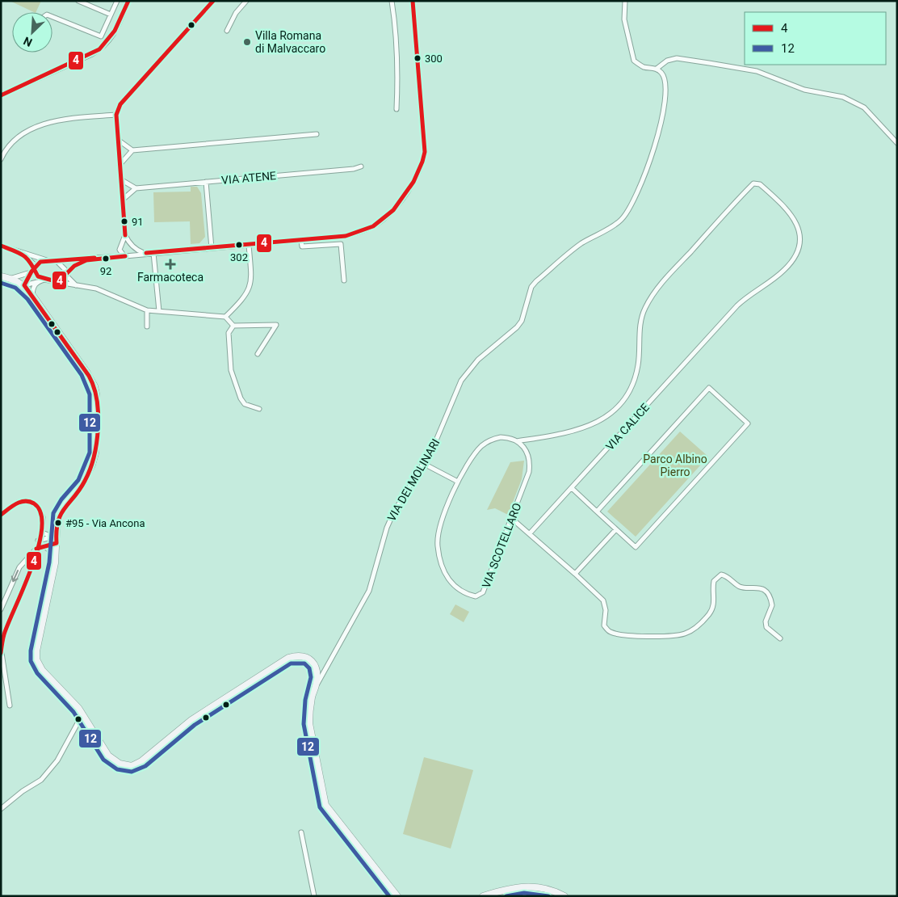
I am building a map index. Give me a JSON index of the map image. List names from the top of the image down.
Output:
{
  "streets": {
    "street": [
      "VIA ATENE",
      "VIA CALICE",
      "VIA DEI MOLINARI",
      "VIA SCOTELLARO"
    ]
  },
  "crossings": [
    ["VIA CALICE", "VIA SCOTELLARO"]
  ],
  "parks": ["Parco Albino Pierro"],
  "places": {
    "other": [
      "Villa Romana di Malvaccaro",
      "300",
      "91",
      "302",
      "92",
      "#95 - Via Ancona"
    ],
    "health": ["Farmacoteca"]
  },
  "lines": ["transit line 4", "transit line 12"],
  "legend": ["4", "12"],
  "north": "bottom left"
}
